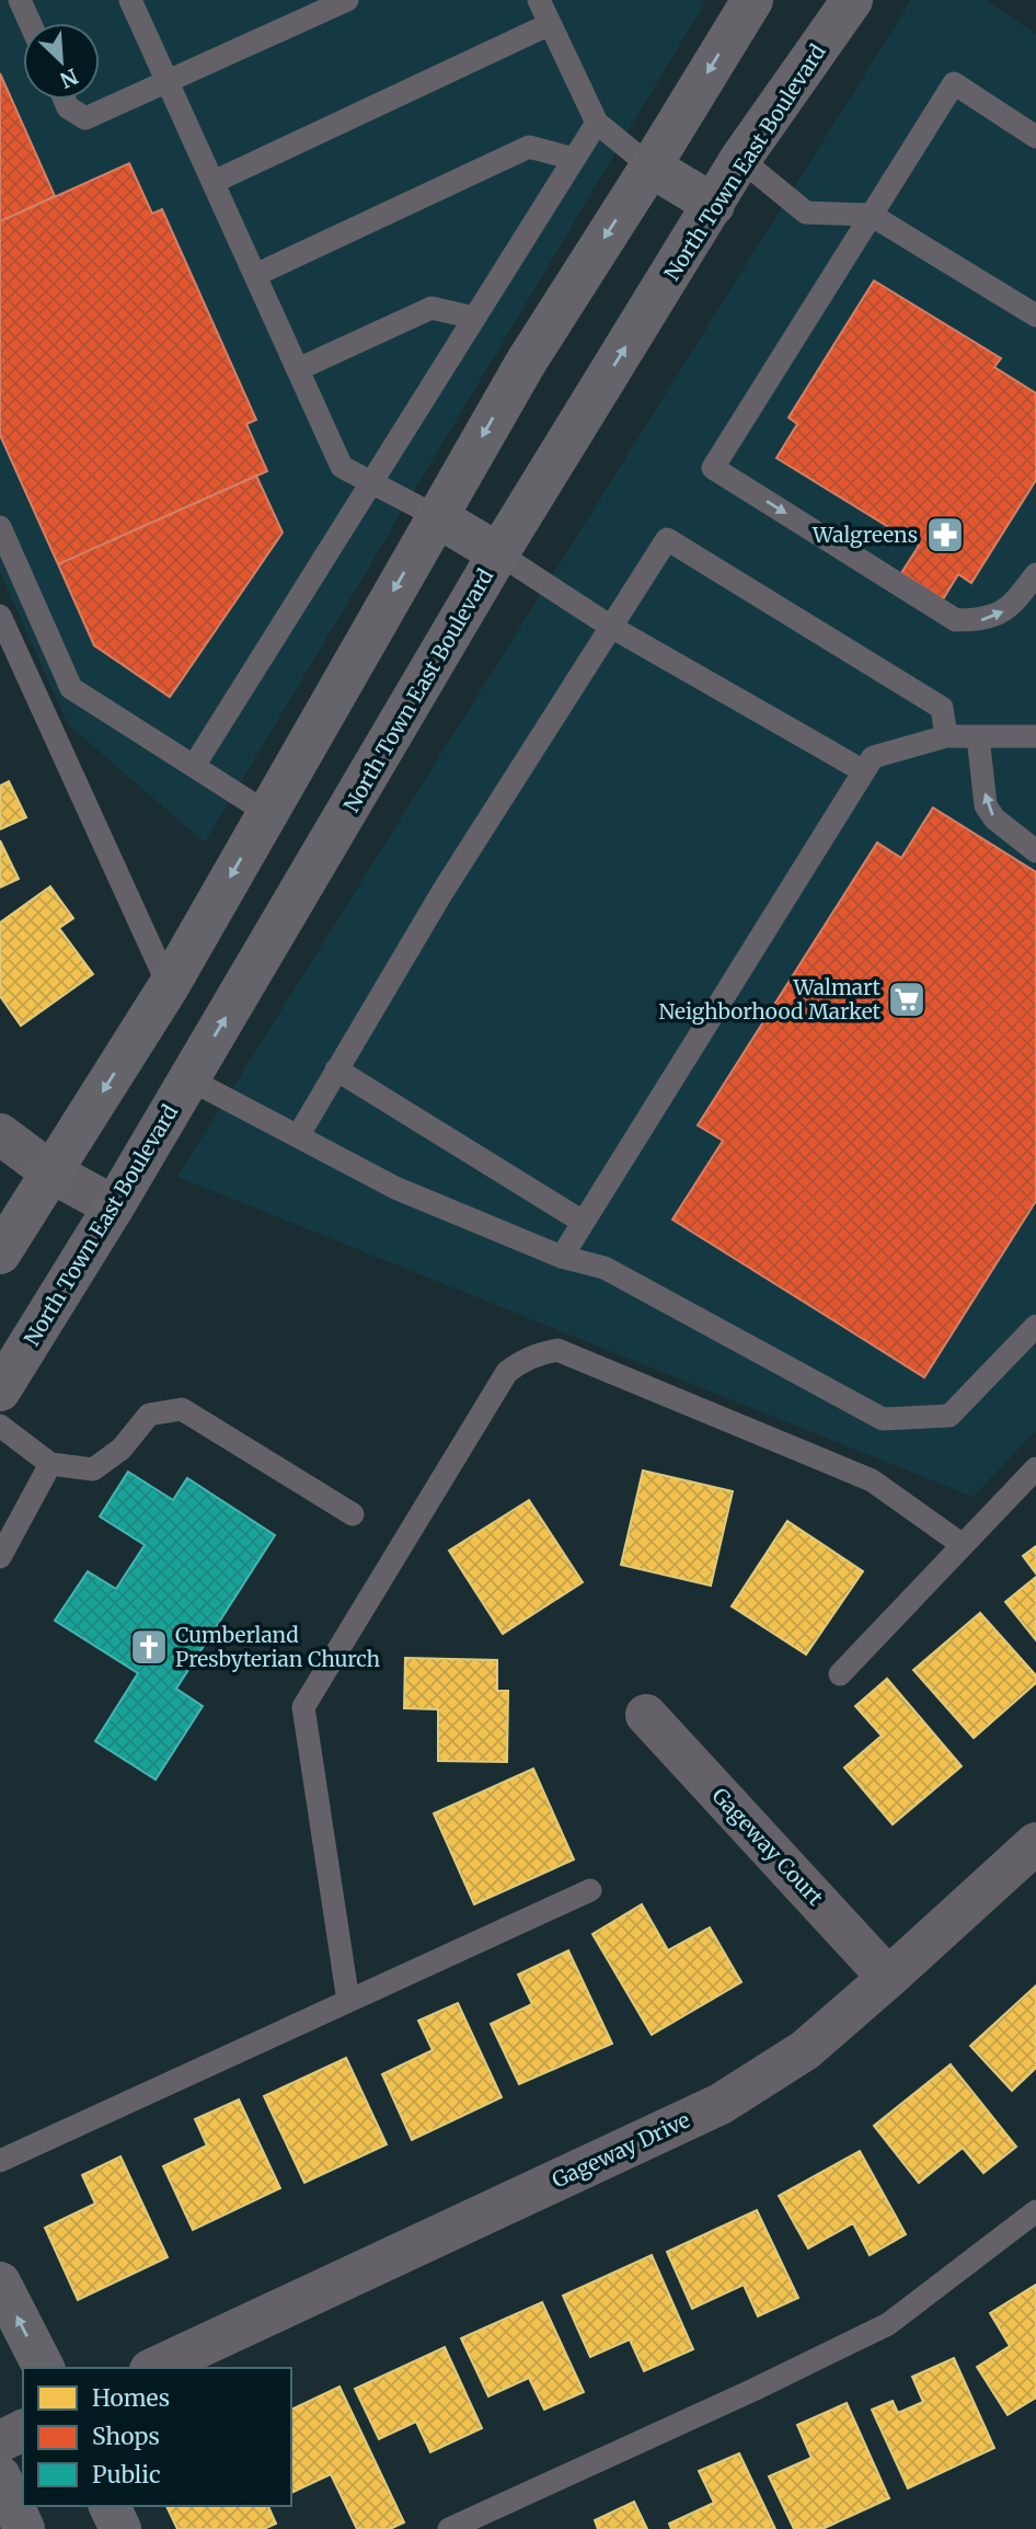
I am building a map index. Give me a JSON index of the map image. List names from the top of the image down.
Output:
{
  "streets": {
    "main road": ["North Town East Boulevard"],
    "street": ["Gageway Court", "Gageway Drive"]
  },
  "crossings": [
    ["Gageway Court", "Gageway Drive"]
  ],
  "places": {
    "pharmacy": ["Walgreens"],
    "supermarket": ["Walmart Neighborhood Market"],
    "church": ["Cumberland Presbyterian Church"]
  },
  "legend": ["Homes", "Shops", "Public"],
  "north": "bottom right"
}
